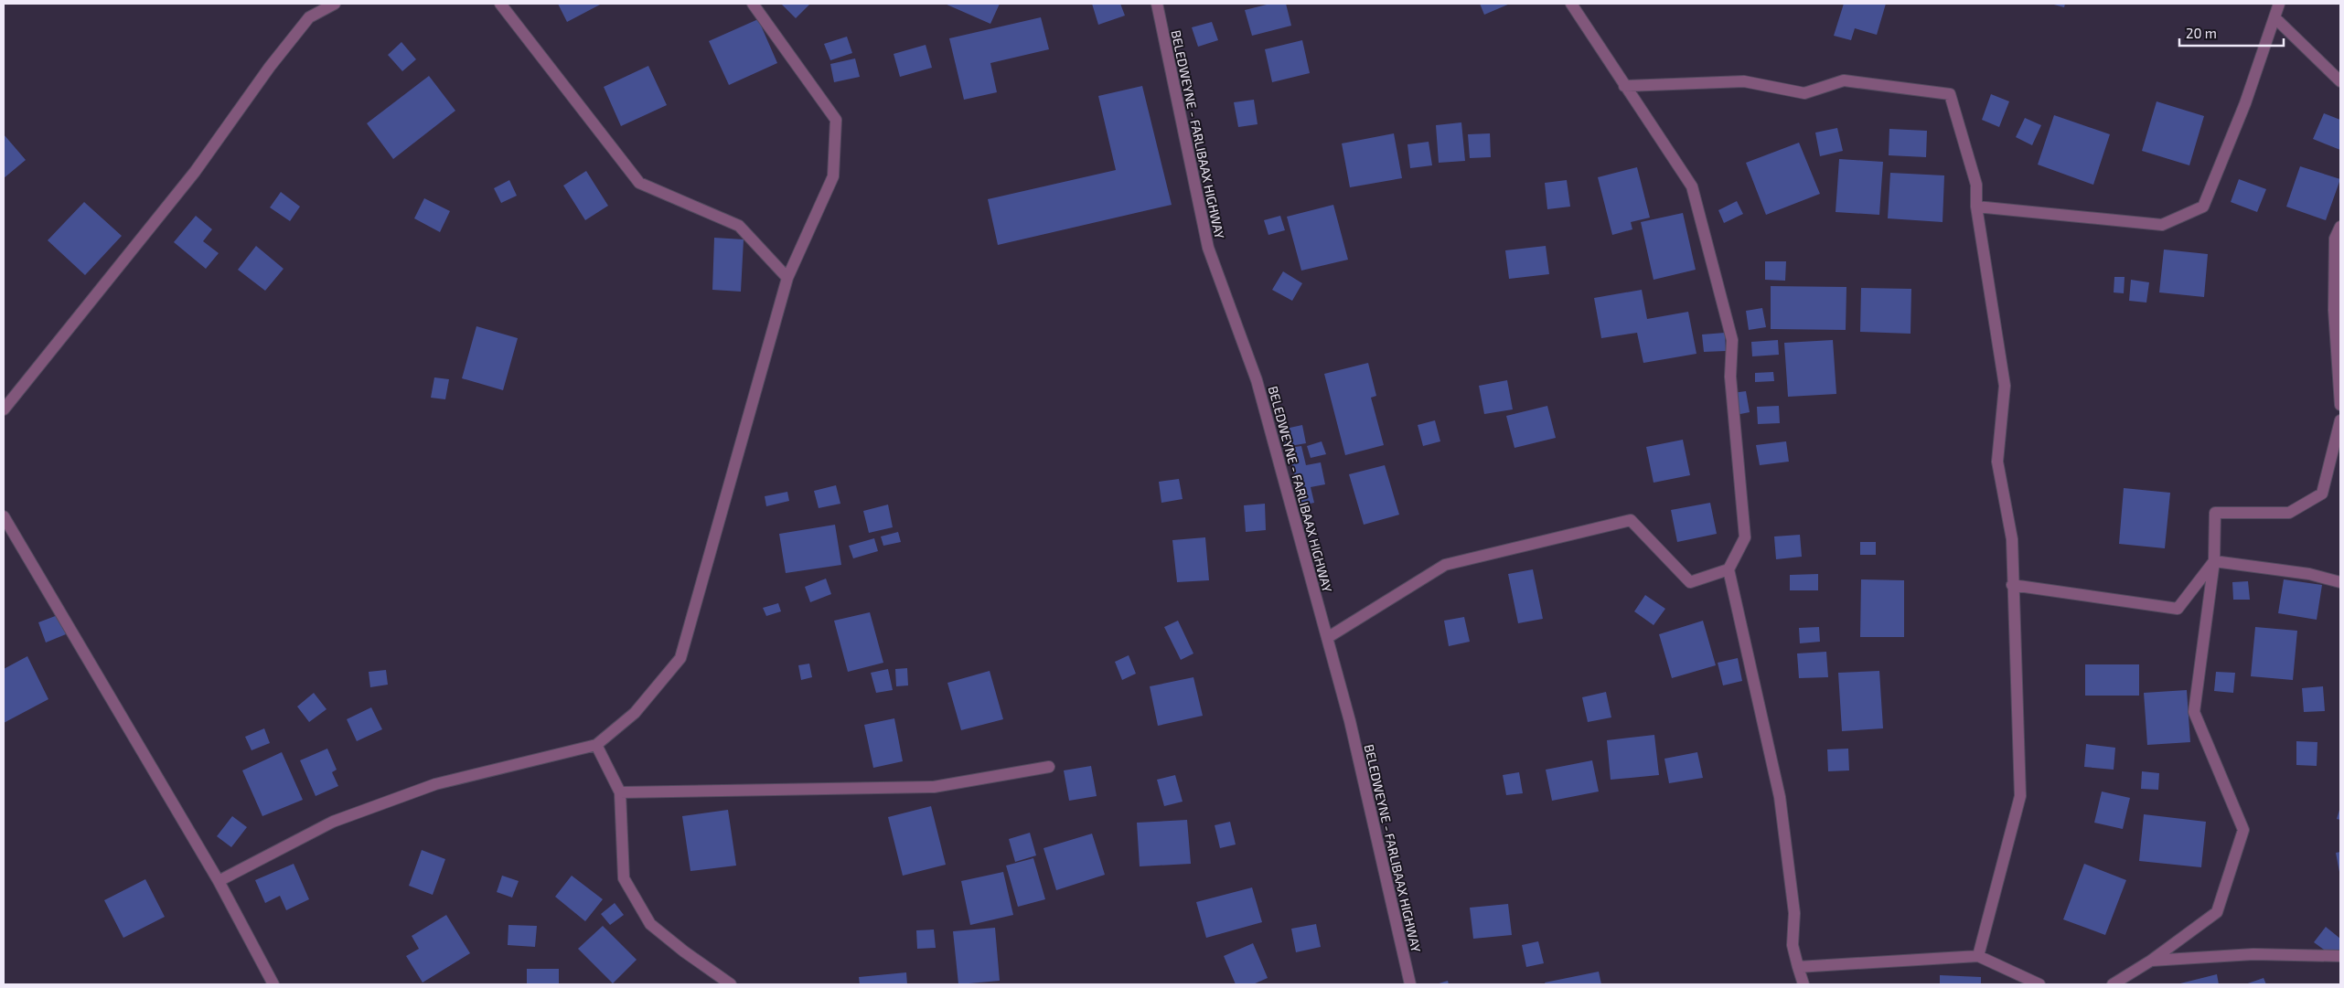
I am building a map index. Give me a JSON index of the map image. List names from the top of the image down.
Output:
{
  "streets": {
    "street": ["BELEDWEYNE - FARLIBAAX HIGHWAY"]
  },
  "scale_bar": "20 m"
}
